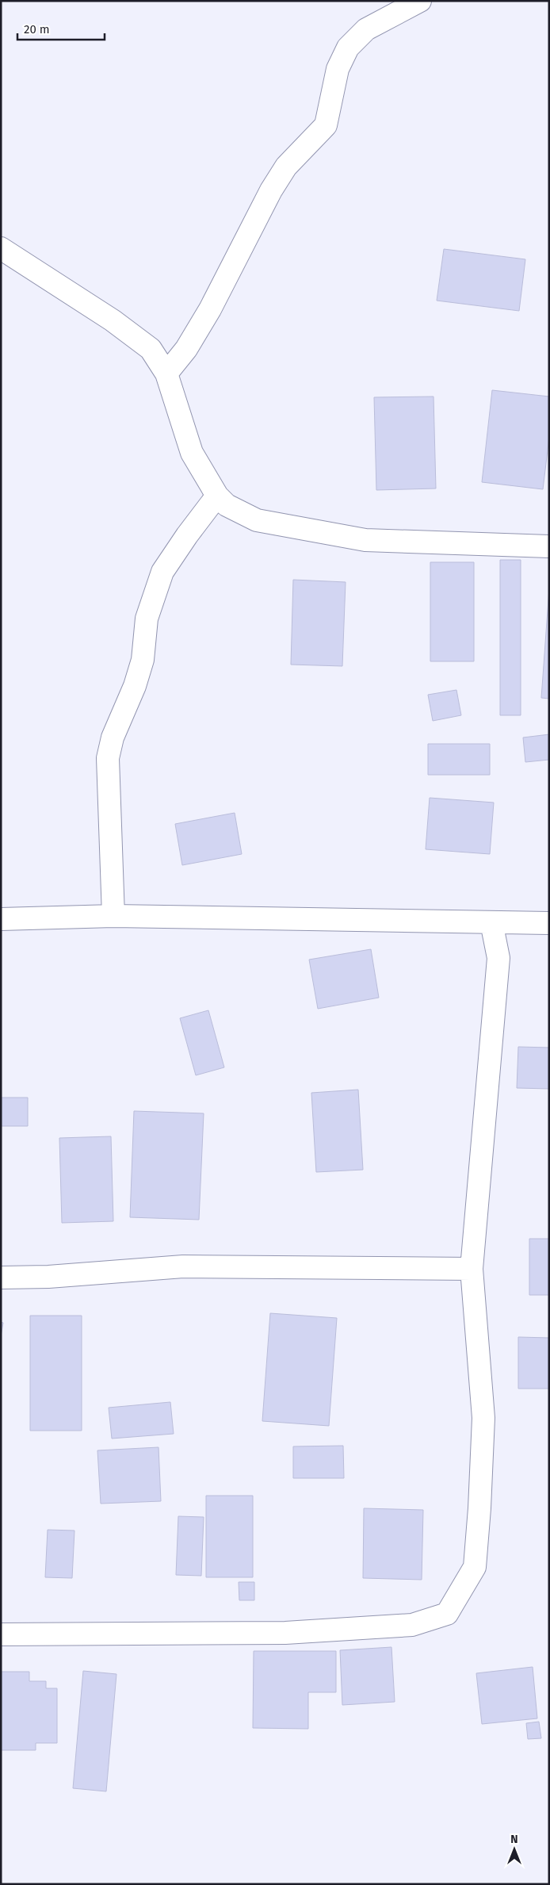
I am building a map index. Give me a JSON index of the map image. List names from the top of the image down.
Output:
{
  "scale_bar": "20 m",
  "north": "top"
}
